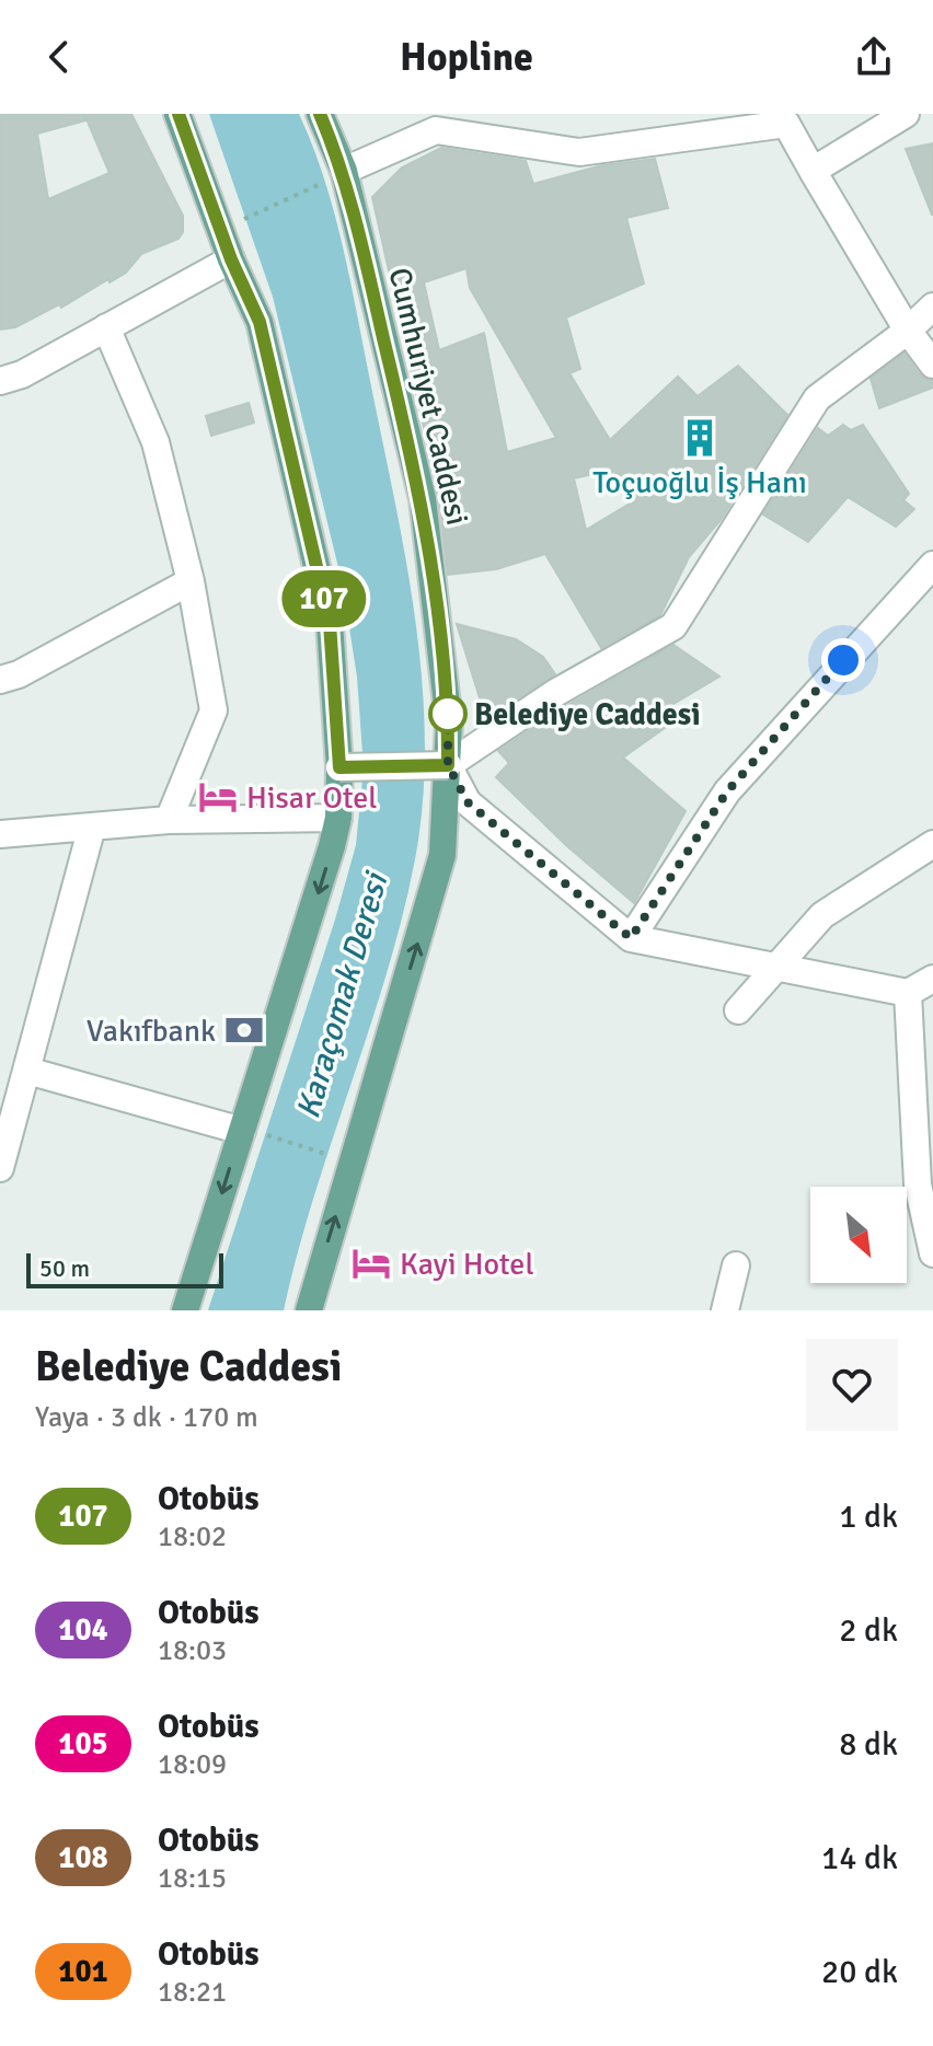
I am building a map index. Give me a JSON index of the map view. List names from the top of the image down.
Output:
{
  "streets": {
    "main road": ["Cumhuriyet Caddesi"]
  },
  "water": ["Karaçomak Deresi"],
  "places": {
    "building": ["Toçuoğlu İş Hanı"],
    "other": ["Belediye Caddesi"],
    "hotel": ["Hisar Otel", "Kayi Hotel"],
    "bank": ["Vakıfbank"]
  },
  "lines": ["bus line 107"],
  "scale_bar": "50 m",
  "north": "bottom right",
  "page": {
    "header": "Hopline",
    "on_map": "107",
    "scale": "50 m",
    "heading": ["Belediye Caddesi", "Yaya · 3 dk · 170 m"],
    "list": [
      {
        "mark": "107",
        "name": "Otobüs",
        "note": "18:02",
        "value": "1 dk"
      },
      {
        "mark": "104",
        "name": "Otobüs",
        "note": "18:03",
        "value": "2 dk"
      },
      {
        "mark": "105",
        "name": "Otobüs",
        "note": "18:09",
        "value": "8 dk"
      },
      {
        "mark": "108",
        "name": "Otobüs",
        "note": "18:15",
        "value": "14 dk"
      },
      {
        "mark": "101",
        "name": "Otobüs",
        "note": "18:21",
        "value": "20 dk"
      }
    ]
  }
}
